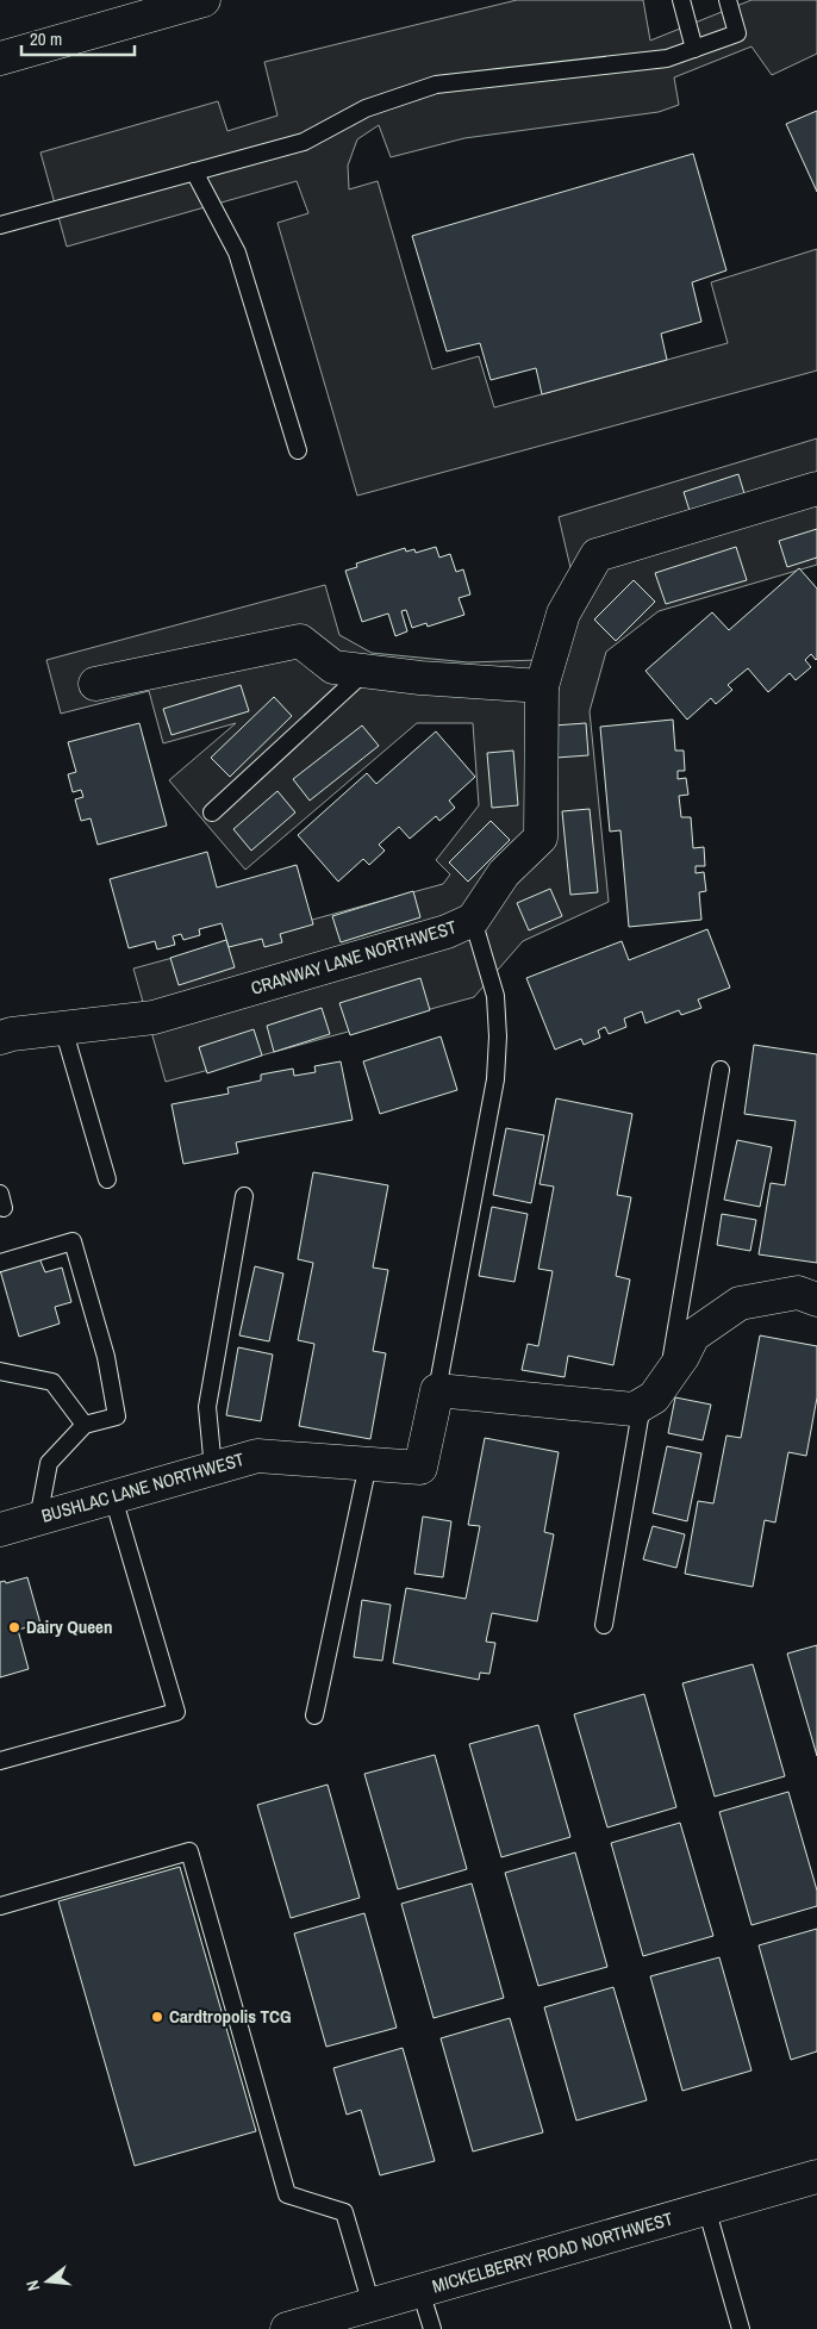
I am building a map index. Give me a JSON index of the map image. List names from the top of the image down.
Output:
{
  "streets": {
    "street": ["CRANWAY LANE NORTHWEST", "BUSHLAC LANE NORTHWEST", "MICKELBERRY ROAD NORTHWEST"]
  },
  "places": ["Dairy Queen", "Cardtropolis TCG"],
  "scale_bar": "20 m",
  "north": "left"
}
